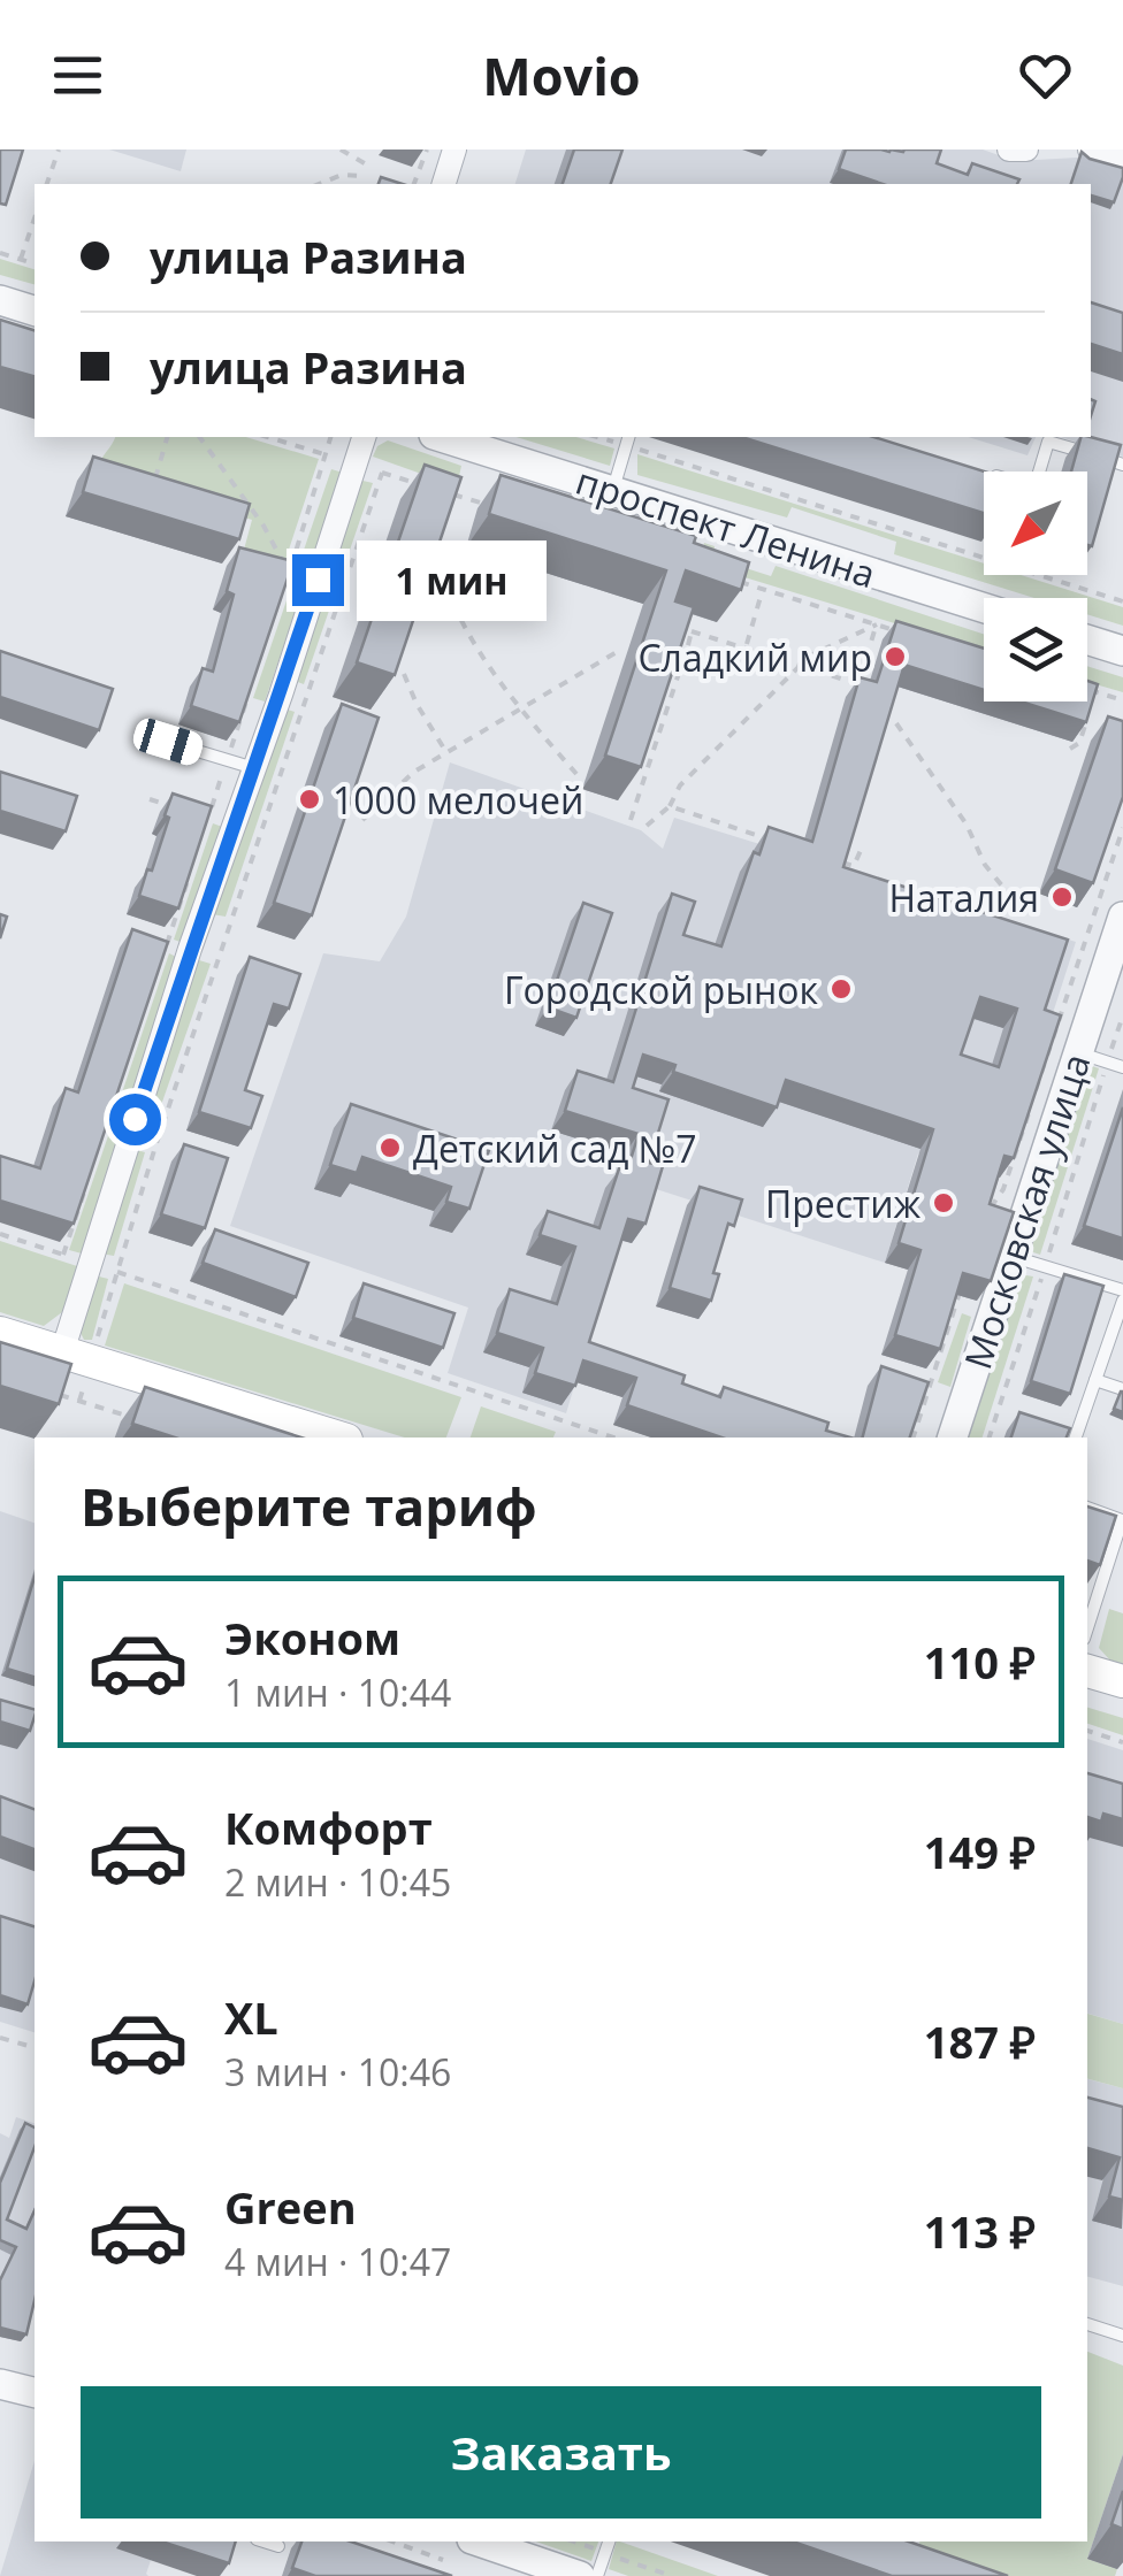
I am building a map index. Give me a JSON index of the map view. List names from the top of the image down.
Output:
{
  "streets": {
    "street": ["проспект Ленина", "Московская улица"]
  },
  "places": [
    "Сладкий мир",
    "1000 мелочей",
    "Наталия",
    "Городской рынок",
    "Детский сад №7",
    "Престиж"
  ],
  "north": "bottom left",
  "page": {
    "header": "Movio",
    "banner": ["улица Разина", "улица Разина"],
    "bubble": "1 мин",
    "heading": "Выберите тариф",
    "list": [
      {
        "name": "Эконом",
        "note": "1 мин · 10:44",
        "value": "110 ₽"
      },
      {
        "name": "Комфорт",
        "note": "2 мин · 10:45",
        "value": "149 ₽"
      },
      {
        "name": "XL",
        "note": "3 мин · 10:46",
        "value": "187 ₽"
      },
      {
        "name": "Green",
        "note": "4 мин · 10:47",
        "value": "113 ₽"
      }
    ],
    "buttons": "Заказать"
  }
}
